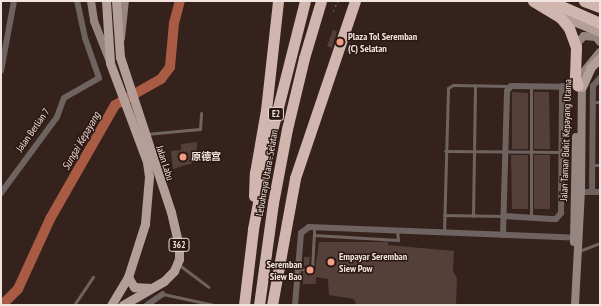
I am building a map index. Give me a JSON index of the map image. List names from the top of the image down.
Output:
{
  "streets": {
    "highway": ["E2", "Lebuhraya Utara–Selatan"],
    "main road": ["Jalan Labu", "362"],
    "street": ["Jalan Berlian 7", "Jalan Taman Bukit Kepayang Utama"]
  },
  "crossings": [
    ["Jalan Labu", "362"]
  ],
  "water": ["Sungai Kepayang"],
  "places": [
    "Plaza Tol Seremban (C) Selatan",
    "原德宫",
    "Empayar Seremban Siew Pow",
    "Seremban Siew Bao"
  ]
}
